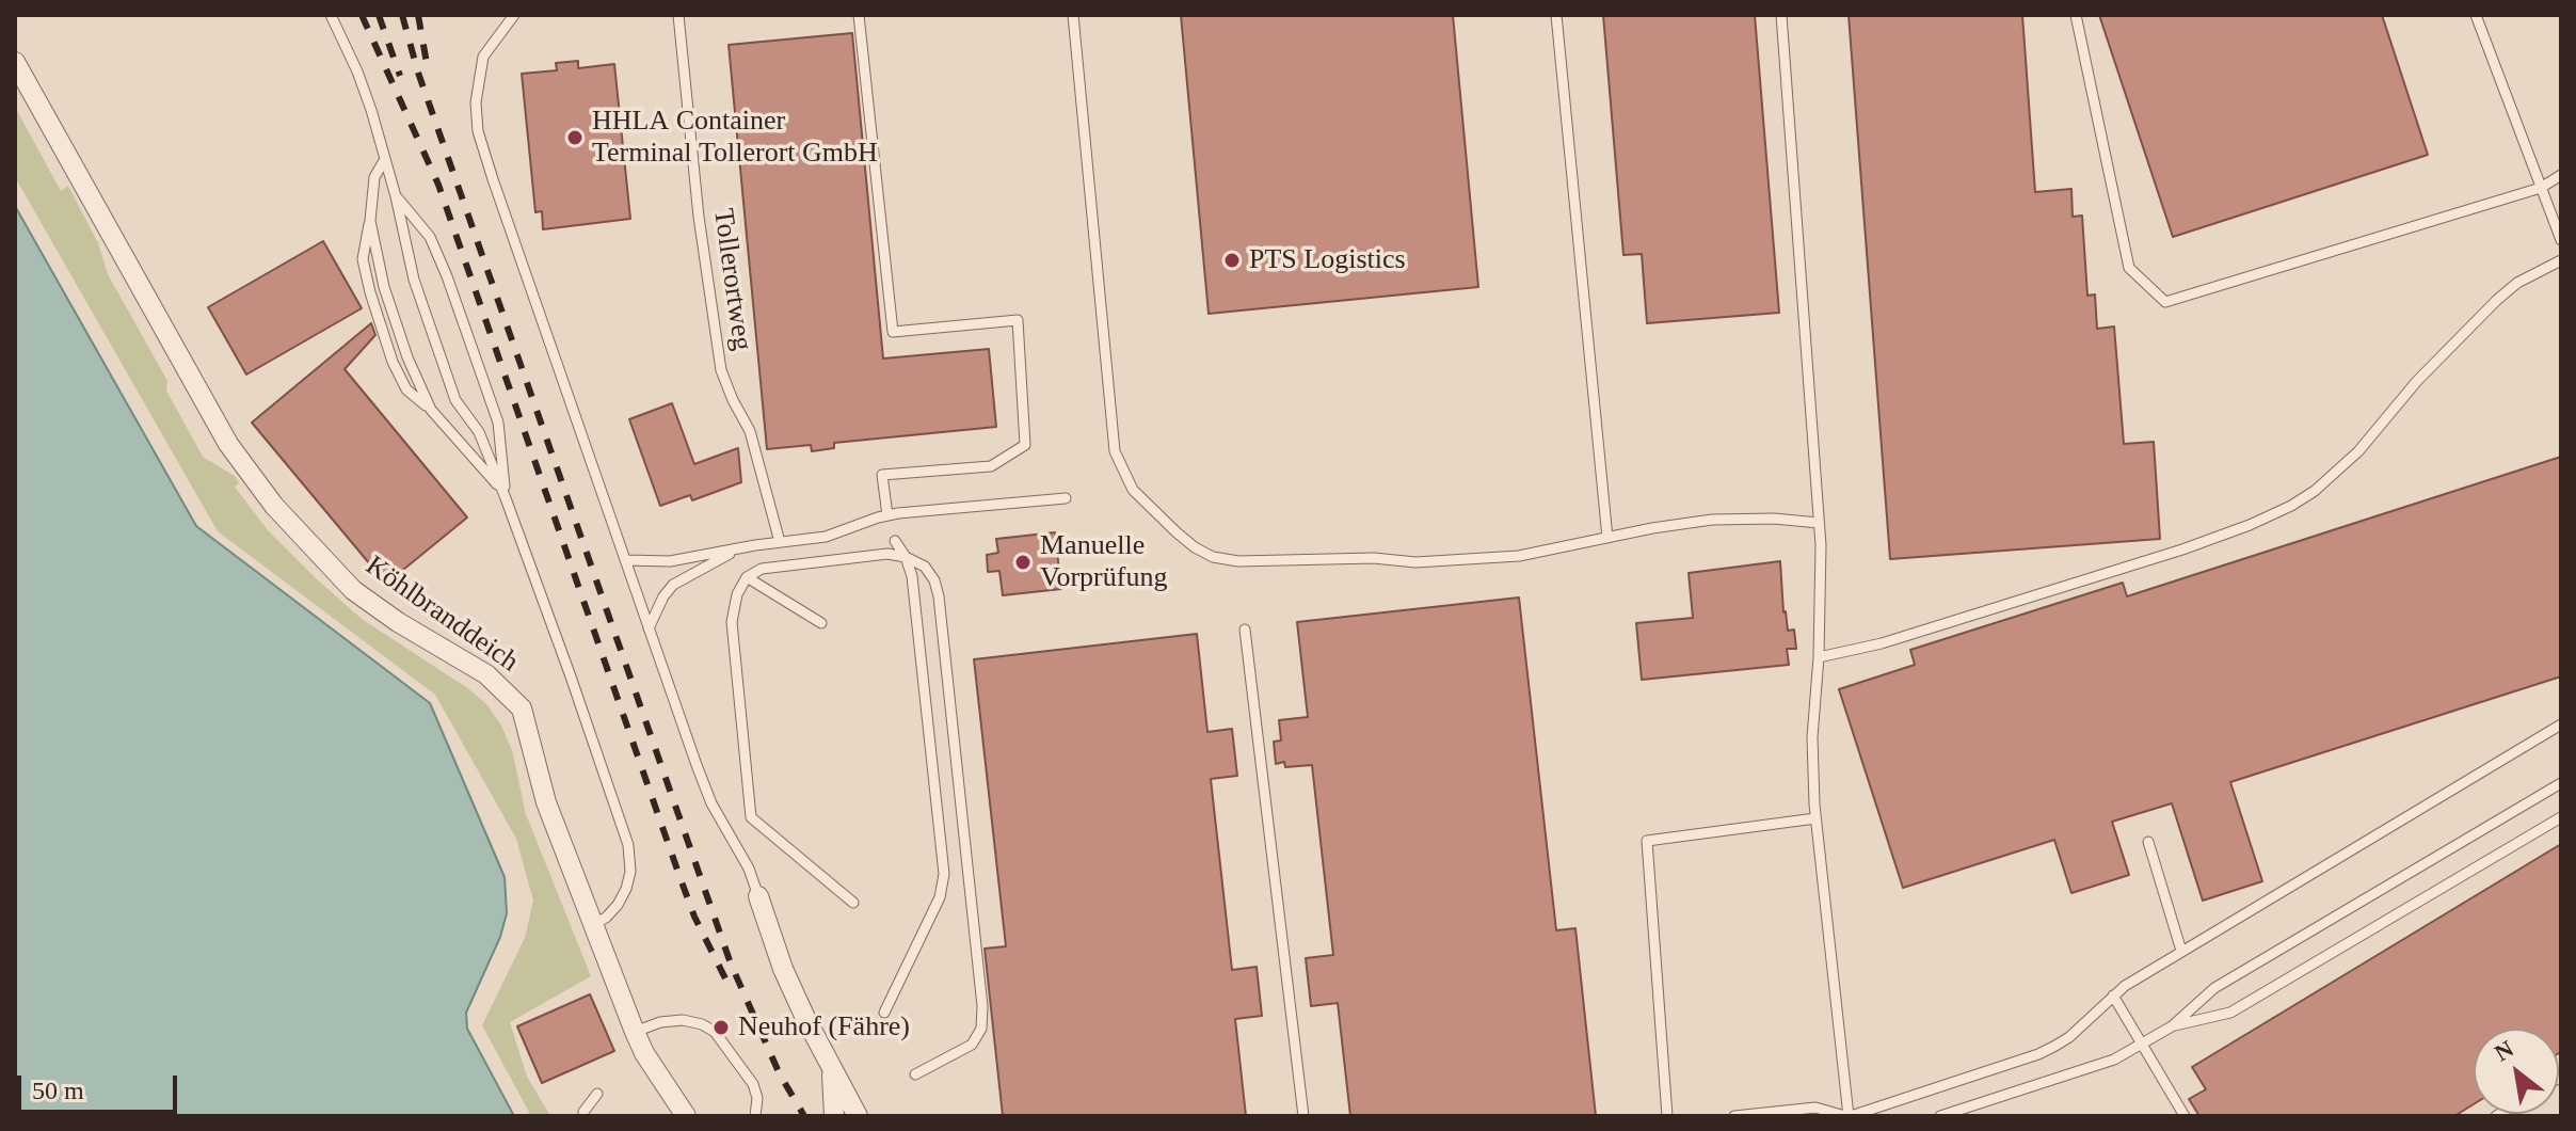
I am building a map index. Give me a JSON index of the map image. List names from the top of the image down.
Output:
{
  "streets": {
    "street": ["Köhlbranddeich"],
    "lane": ["Tollerortweg"]
  },
  "places": [
    "HHLA Container Terminal Tollerort GmbH",
    "PTS Logistics",
    "Manuelle Vorprüfung",
    "Neuhof (Fähre)"
  ],
  "scale_bar": "50 m",
  "north": "top left"
}
